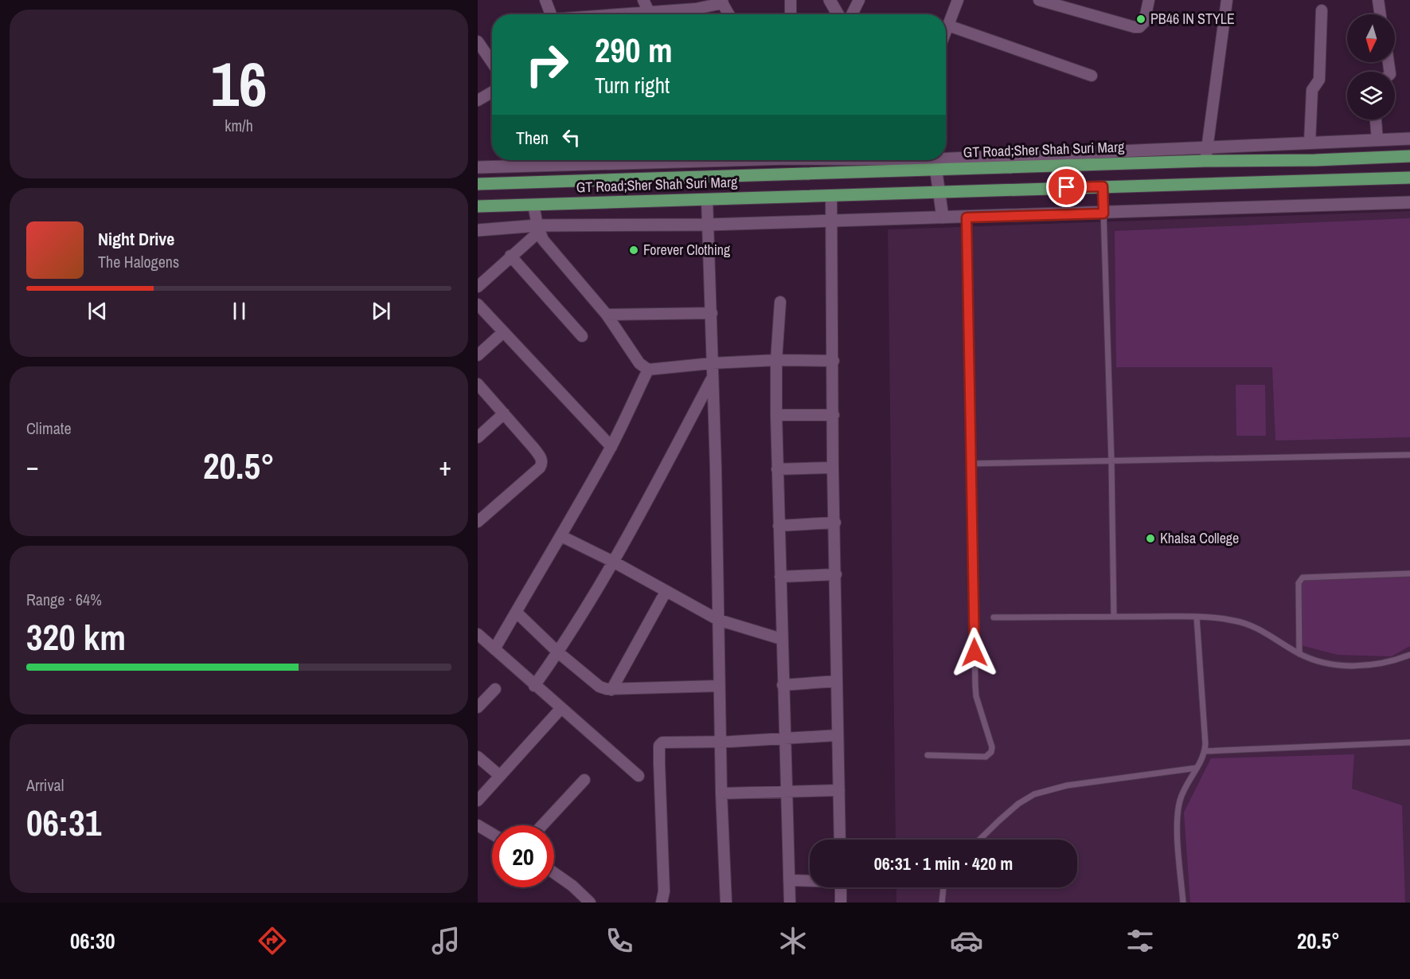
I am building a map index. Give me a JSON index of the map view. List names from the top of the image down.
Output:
{
  "streets": {
    "main road": ["GT Road;Sher Shah Suri Marg"]
  },
  "places": ["PB46 IN STYLE", "Forever Clothing", "Khalsa College"],
  "north": "bottom",
  "page": {
    "tile": [
      ["16", "km/h"],
      "Climate",
      ["Range · 64%", "320 km"],
      ["Arrival", "06:31"]
    ],
    "turn": ["290 m", "Turn right"],
    "then": "Then",
    "song": ["Night Drive", "The Halogens"],
    "heat": ["−", "20.5°", "+"],
    "limit": "20",
    "trip": "06:31 · 1 min · 420 m",
    "tabs": ["06:30", "20.5°"]
  }
}
